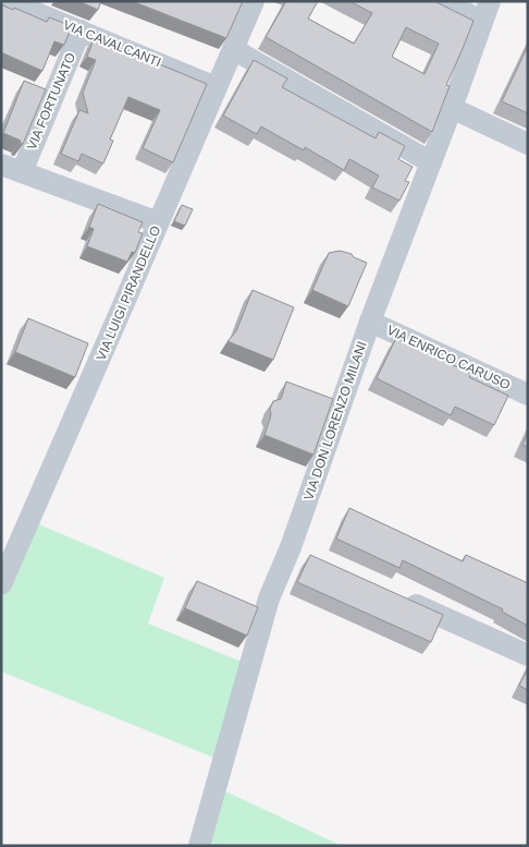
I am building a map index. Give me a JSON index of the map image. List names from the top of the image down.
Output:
{
  "streets": {
    "street": [
      "VIA CAVALCANTI",
      "VIA FORTUNATO",
      "VIA LUIGI PIRANDELLO",
      "VIA ENRICO CARUSO",
      "VIA DON LORENZO MILANI"
    ]
  },
  "crossings": [
    ["VIA CAVALCANTI", "VIA FORTUNATO"],
    ["VIA CAVALCANTI", "VIA LUIGI PIRANDELLO"],
    ["VIA ENRICO CARUSO", "VIA DON LORENZO MILANI"]
  ]
}
